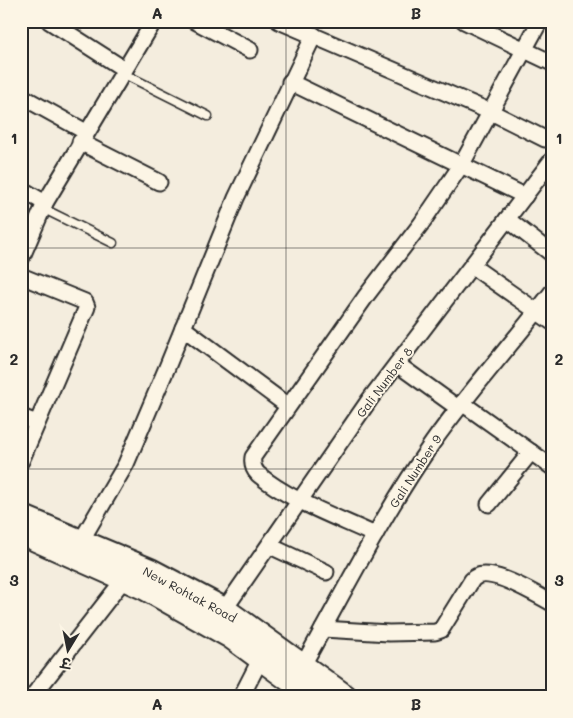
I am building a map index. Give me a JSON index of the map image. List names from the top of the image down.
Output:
{
  "streets": {
    "main road": ["New Rohtak Road"],
    "street": ["Gali Number 8", "Gali Number 9"]
  },
  "crossings": [
    ["Gali Number 8", "New Rohtak Road"],
    ["Gali Number 9", "New Rohtak Road"]
  ],
  "north": "bottom",
  "grid": {
    "columns": ["A", "B"],
    "rows": ["1", "2", "3"]
  }
}
